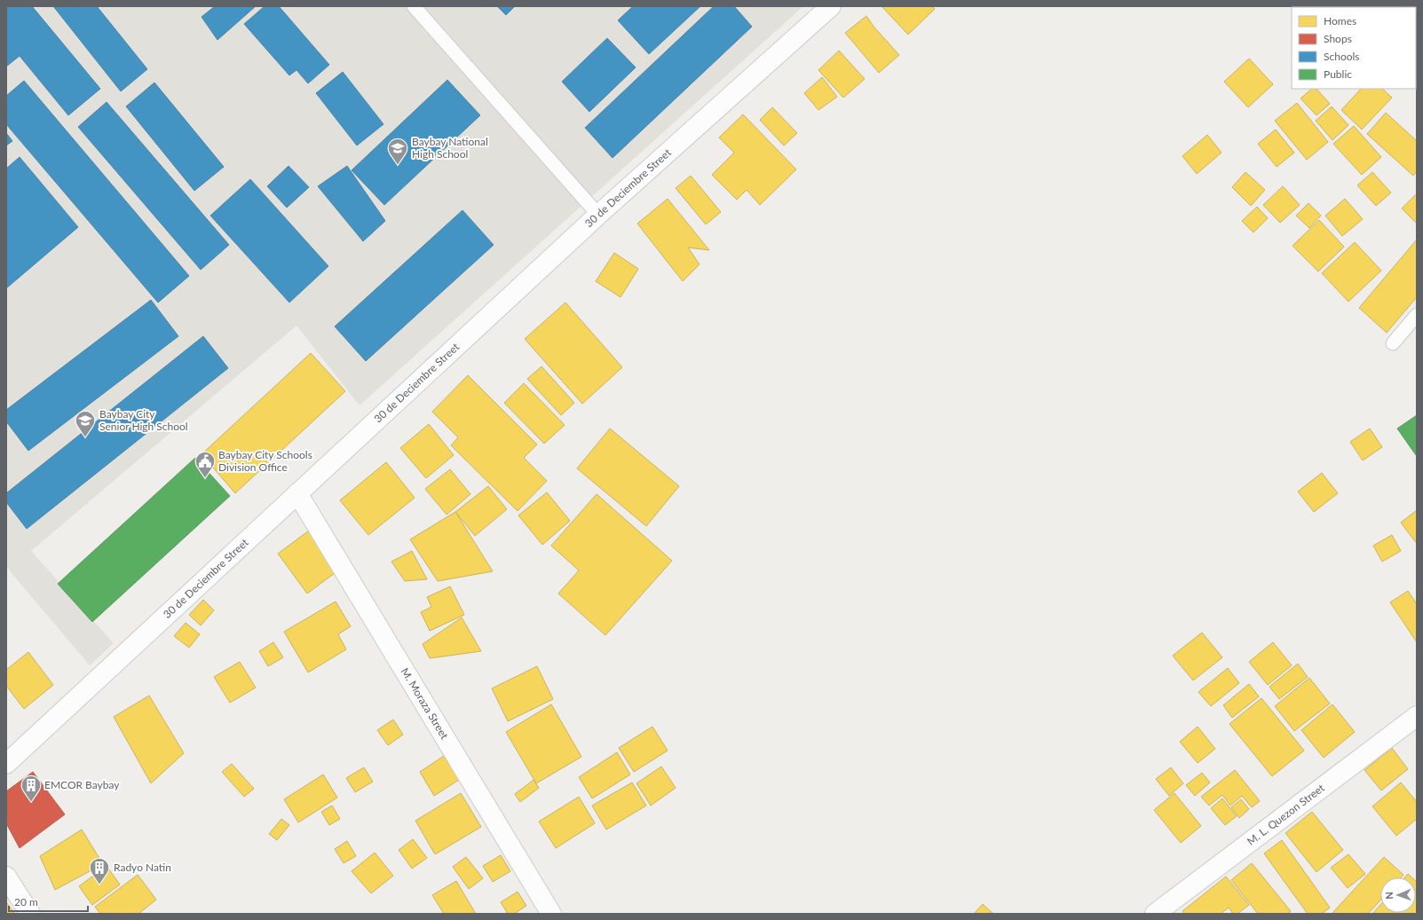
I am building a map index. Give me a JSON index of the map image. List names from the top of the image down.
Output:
{
  "streets": {
    "street": ["30 de Deciembre Street", "M. Moraza Street", "M. L. Quezon Street"]
  },
  "crossings": [
    ["30 de Deciembre Street", "M. Moraza Street"]
  ],
  "places": {
    "school or university": ["Baybay National High School", "Baybay City Senior High School"],
    "public building": ["Baybay City Schools Division Office"],
    "building": ["EMCOR Baybay", "Radyo Natin"]
  },
  "legend": [
    "Homes",
    "Shops",
    "Schools",
    "Public"
  ],
  "scale_bar": "20 m",
  "north": "left"
}
